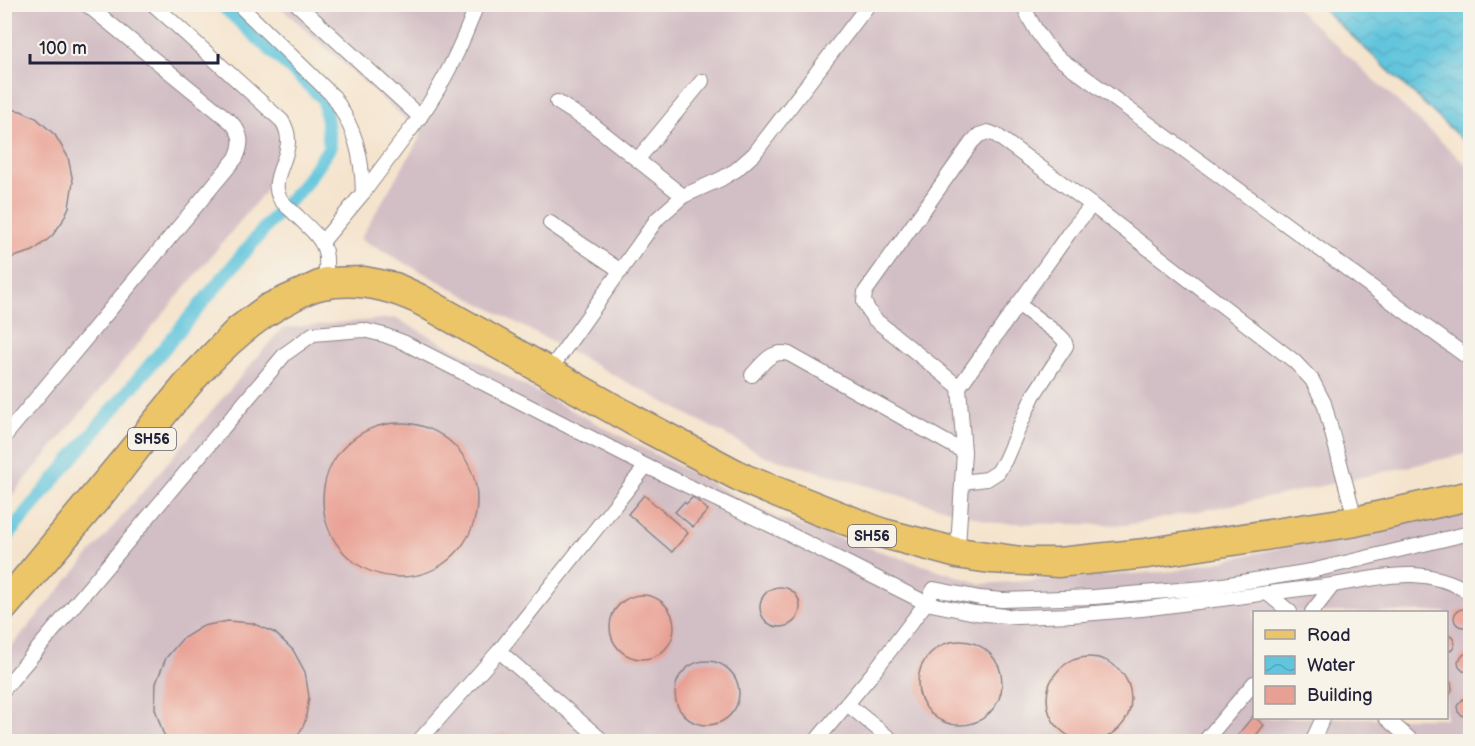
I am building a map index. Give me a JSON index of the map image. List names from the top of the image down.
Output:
{
  "streets": {
    "main road": ["SH56"]
  },
  "legend": ["Road", "Water", "Building"],
  "scale_bar": "100 m"
}
